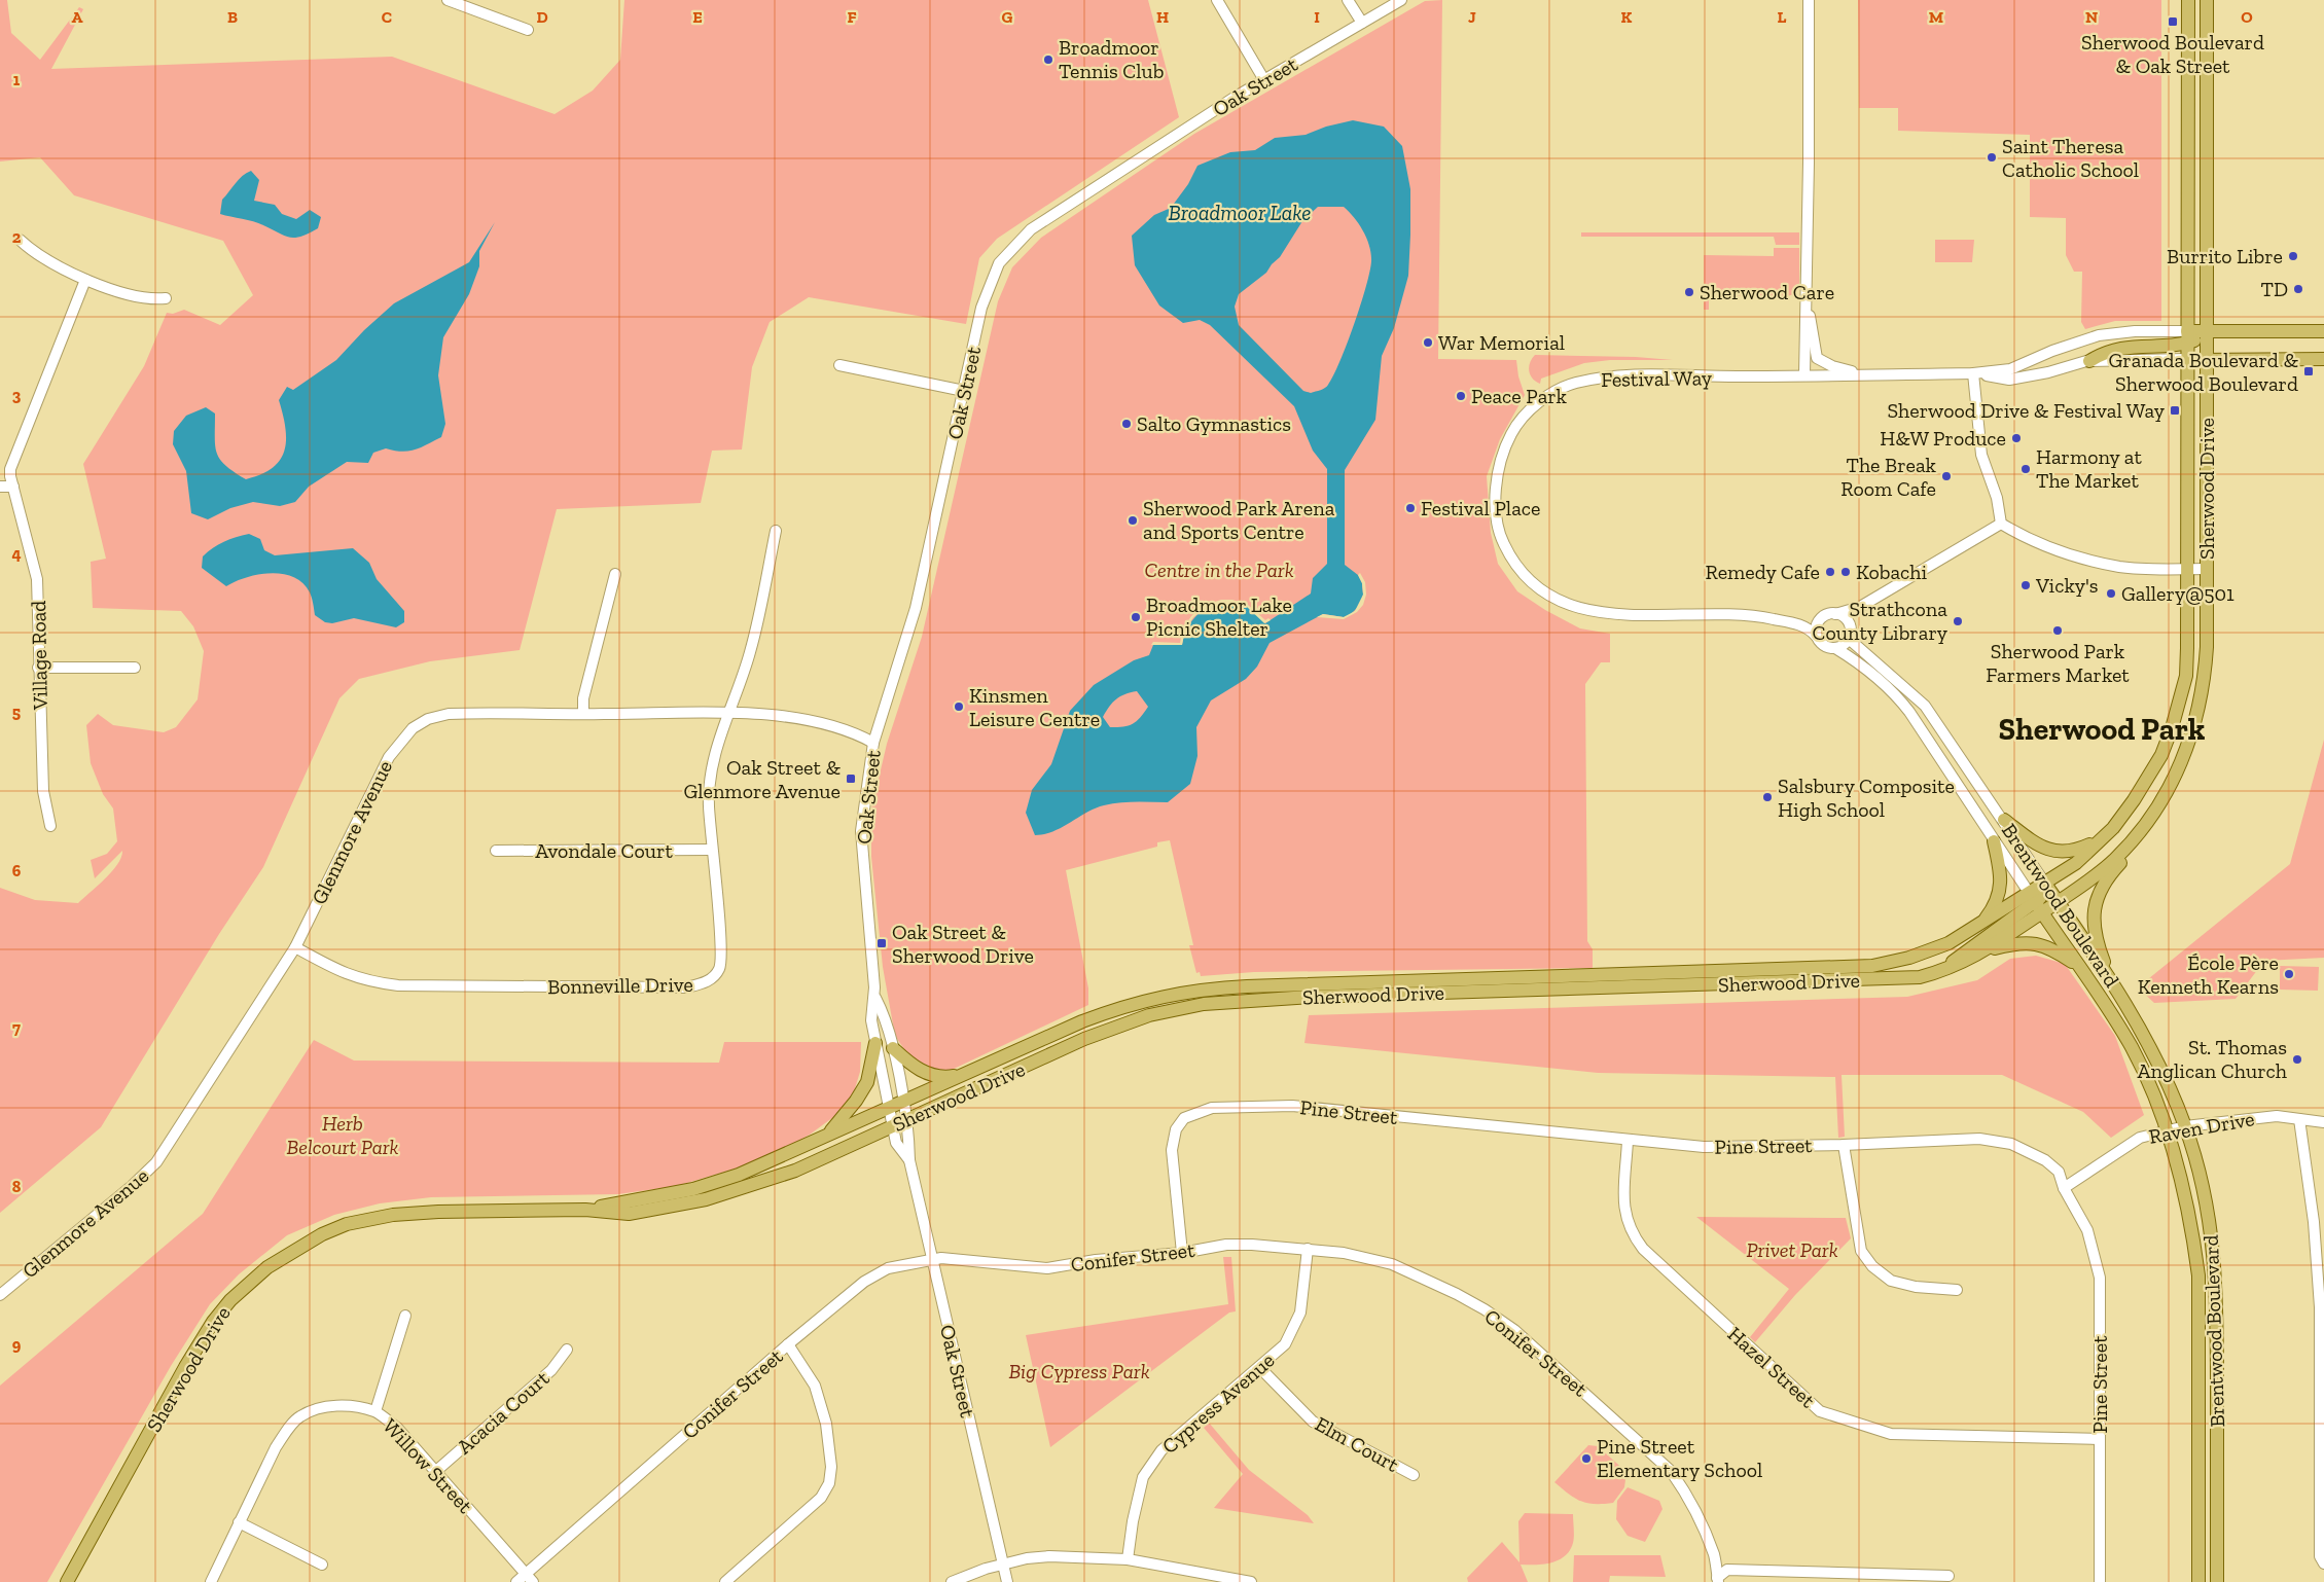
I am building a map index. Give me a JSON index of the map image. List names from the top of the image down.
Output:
{
  "streets": {
    "main road": ["Sherwood Drive", "Brentwood Boulevard"],
    "street": [
      "Oak Street",
      "Festival Way",
      "Village Road",
      "Glenmore Avenue",
      "Avondale Court",
      "Bonneville Drive",
      "Pine Street",
      "Raven Drive",
      "Conifer Street",
      "Hazel Street",
      "Cypress Avenue",
      "Acacia Court",
      "Elm Court",
      "Willow Street"
    ]
  },
  "crossings": [
    ["Oak Street", "Sherwood Drive"],
    ["Oak Street", "Glenmore Avenue"],
    ["Oak Street", "Conifer Street"],
    ["Festival Way", "Sherwood Drive"],
    ["Festival Way", "Brentwood Boulevard"],
    ["Sherwood Drive", "Brentwood Boulevard"],
    ["Glenmore Avenue", "Bonneville Drive"],
    ["Avondale Court", "Bonneville Drive"],
    ["Brentwood Boulevard", "Raven Drive"],
    ["Pine Street", "Raven Drive"],
    ["Pine Street", "Conifer Street"],
    ["Pine Street", "Hazel Street"],
    ["Conifer Street", "Cypress Avenue"],
    ["Conifer Street", "Willow Street"],
    ["Cypress Avenue", "Elm Court"],
    ["Acacia Court", "Willow Street"]
  ],
  "districts": ["Sherwood Park"],
  "water": ["Broadmoor Lake"],
  "parks": [
    "Centre in the Park",
    "Herb Belcourt Park",
    "Privet Park",
    "Big Cypress Park"
  ],
  "places": {
    "transit": [
      "Sherwood Boulevard & Oak Street",
      "Granada Boulevard & Sherwood Boulevard",
      "Sherwood Drive & Festival Way",
      "Oak Street & Glenmore Avenue",
      "Oak Street & Sherwood Drive"
    ],
    "other": [
      "Broadmoor Tennis Club",
      "Saint Theresa Catholic School",
      "Burrito Libre",
      "TD",
      "Sherwood Care",
      "War Memorial",
      "Peace Park",
      "Salto Gymnastics",
      "H&W Produce",
      "Harmony at The Market",
      "The Break Room Cafe",
      "Festival Place",
      "Sherwood Park Arena and Sports Centre",
      "Remedy Cafe",
      "Kobachi",
      "Vicky's",
      "Gallery@501",
      "Broadmoor Lake Picnic Shelter",
      "Strathcona County Library",
      "Sherwood Park Farmers Market",
      "Kinsmen Leisure Centre",
      "Salsbury Composite High School",
      "École Père Kenneth Kearns",
      "St. Thomas Anglican Church",
      "Pine Street Elementary School"
    ]
  },
  "grid": {
    "columns": [
      "A",
      "B",
      "C",
      "D",
      "E",
      "F",
      "G",
      "H",
      "I",
      "J",
      "K",
      "L",
      "M",
      "N",
      "O"
    ],
    "rows": [
      "1",
      "2",
      "3",
      "4",
      "5",
      "6",
      "7",
      "8",
      "9"
    ]
  }
}
